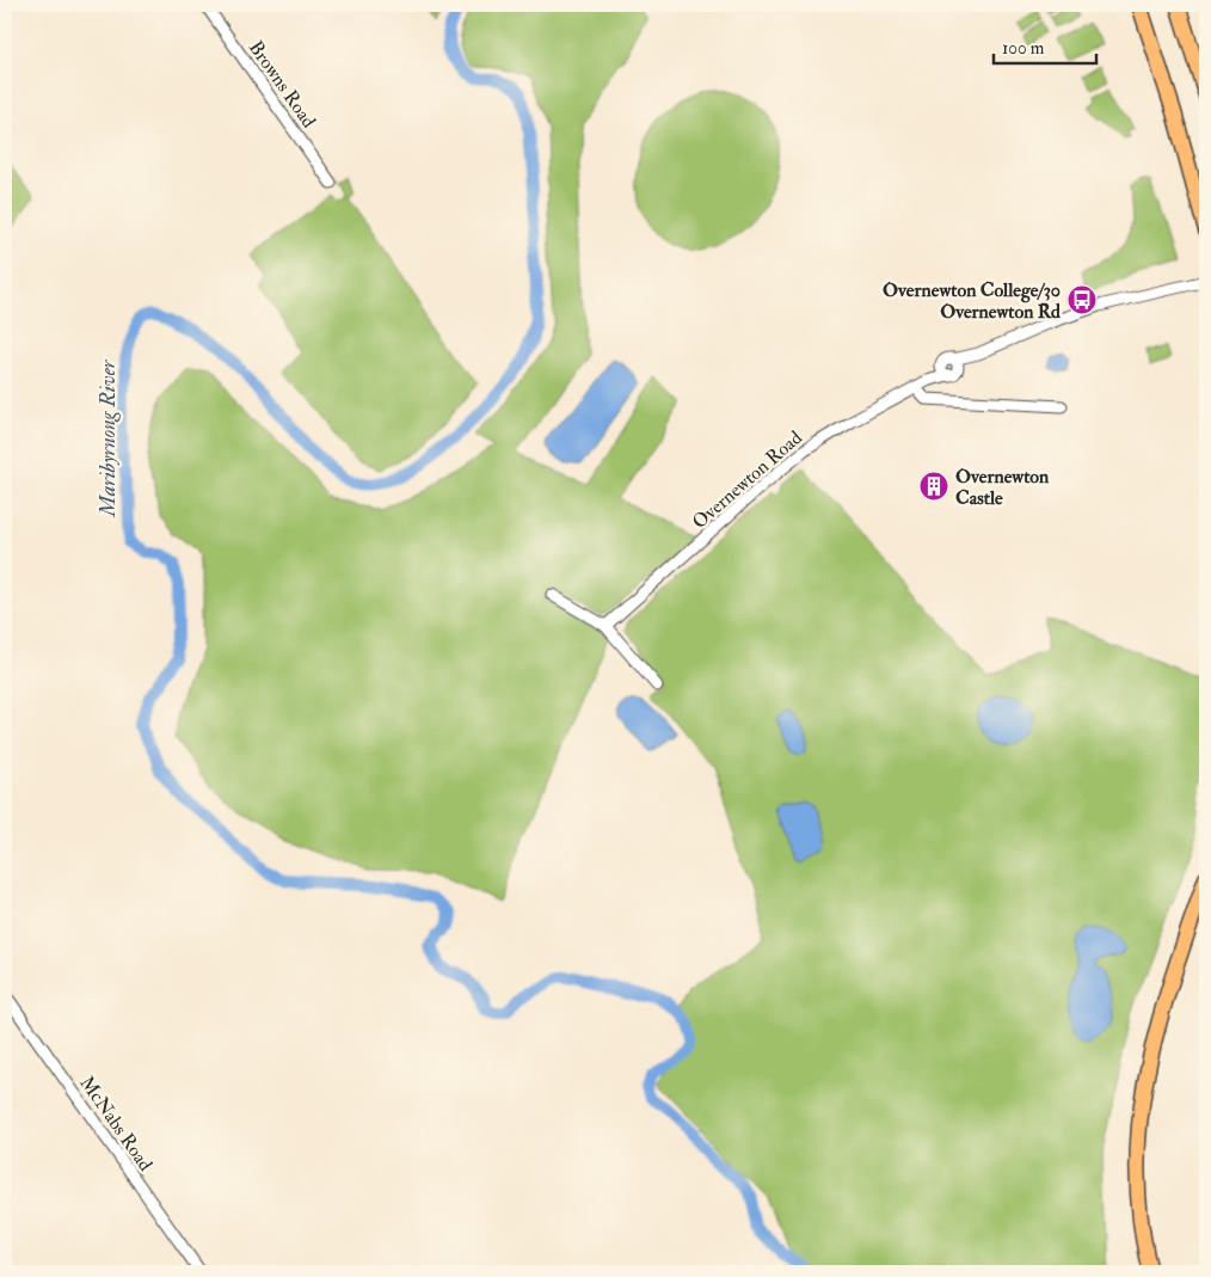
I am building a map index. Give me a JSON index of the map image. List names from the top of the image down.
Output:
{
  "streets": {
    "street": ["Browns Road", "Overnewton Road", "McNabs Road"]
  },
  "water": ["Maribyrnong River"],
  "places": {
    "bus stop": ["Overnewton College/30 Overnewton Rd"],
    "building": ["Overnewton Castle"]
  },
  "scale_bar": "100 m"
}
